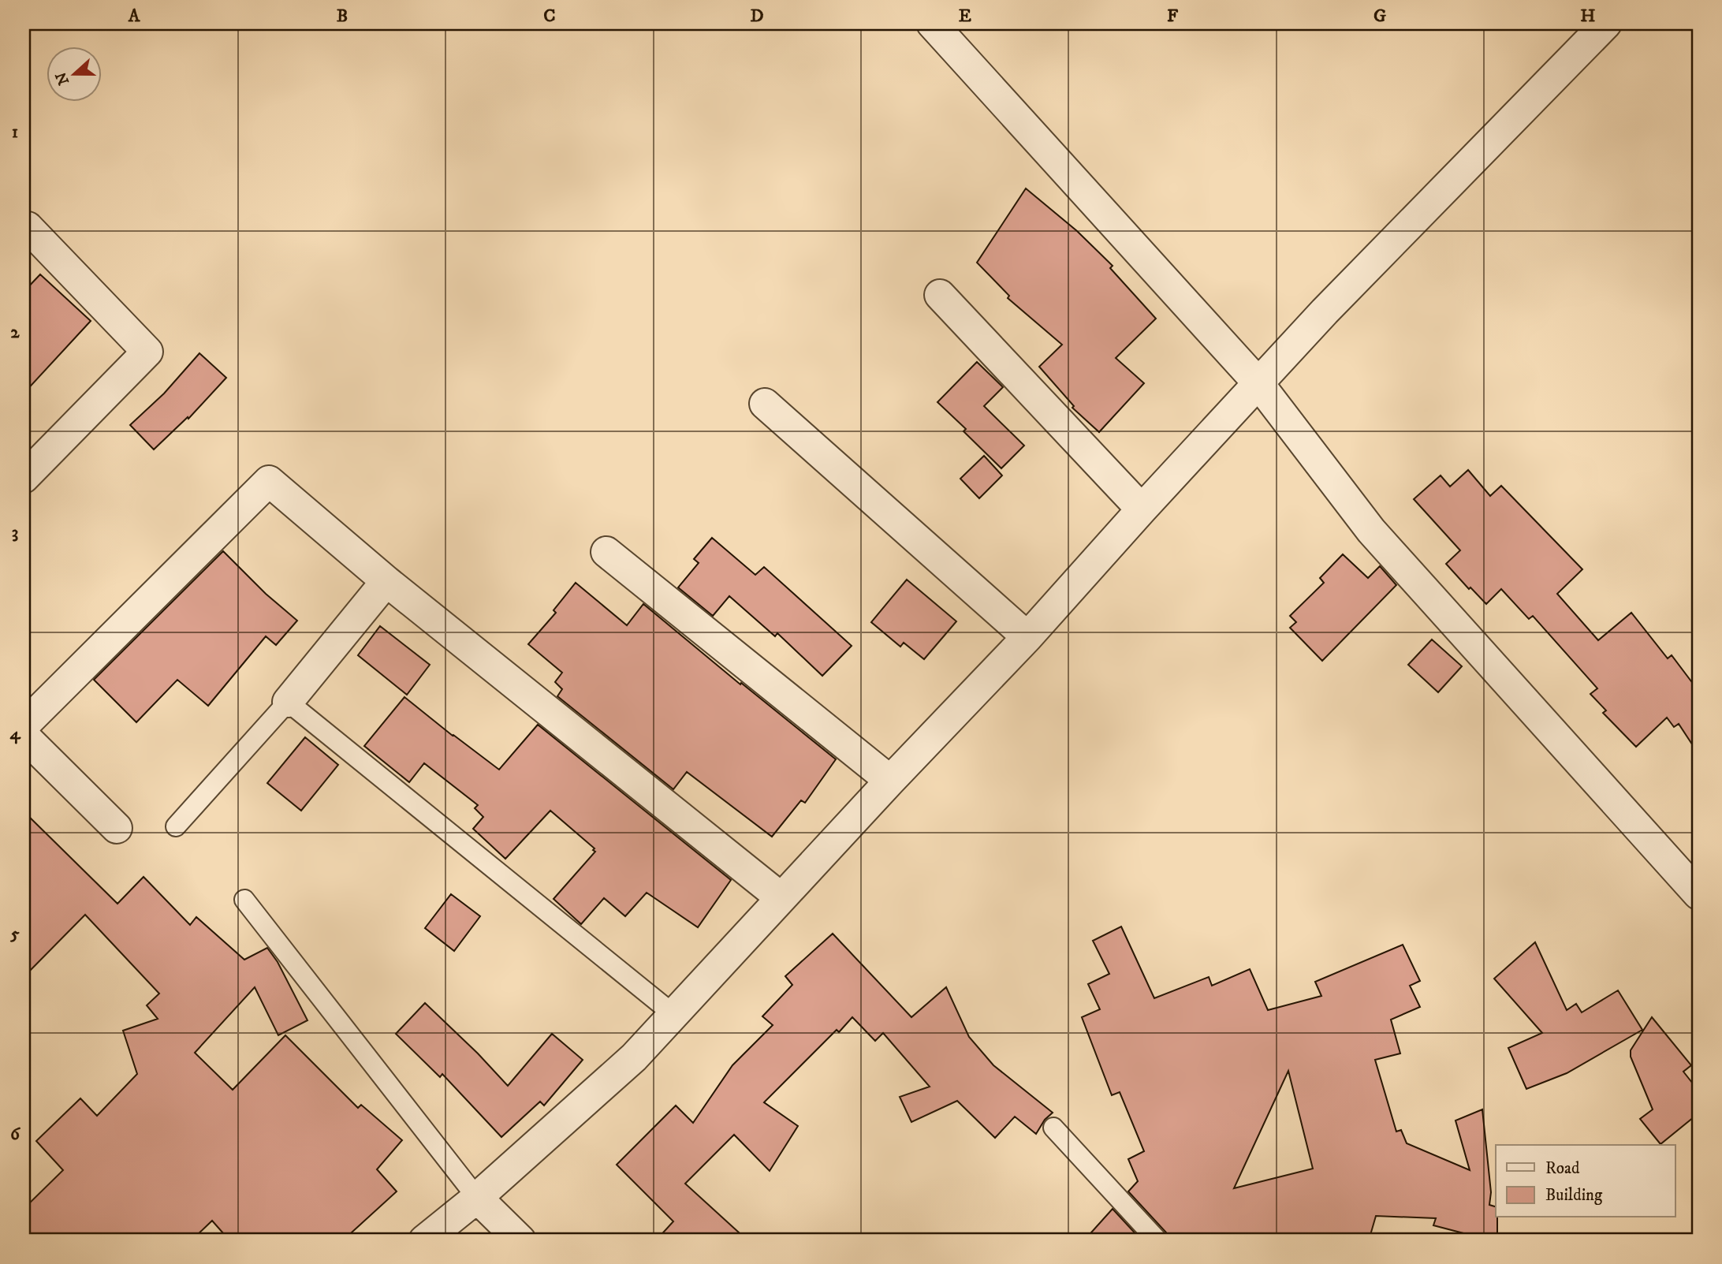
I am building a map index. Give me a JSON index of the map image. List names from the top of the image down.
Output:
{
  "legend": ["Road", "Building"],
  "north": "left",
  "grid": {
    "columns": [
      "A",
      "B",
      "C",
      "D",
      "E",
      "F",
      "G",
      "H"
    ],
    "rows": [
      "1",
      "2",
      "3",
      "4",
      "5",
      "6"
    ]
  }
}
